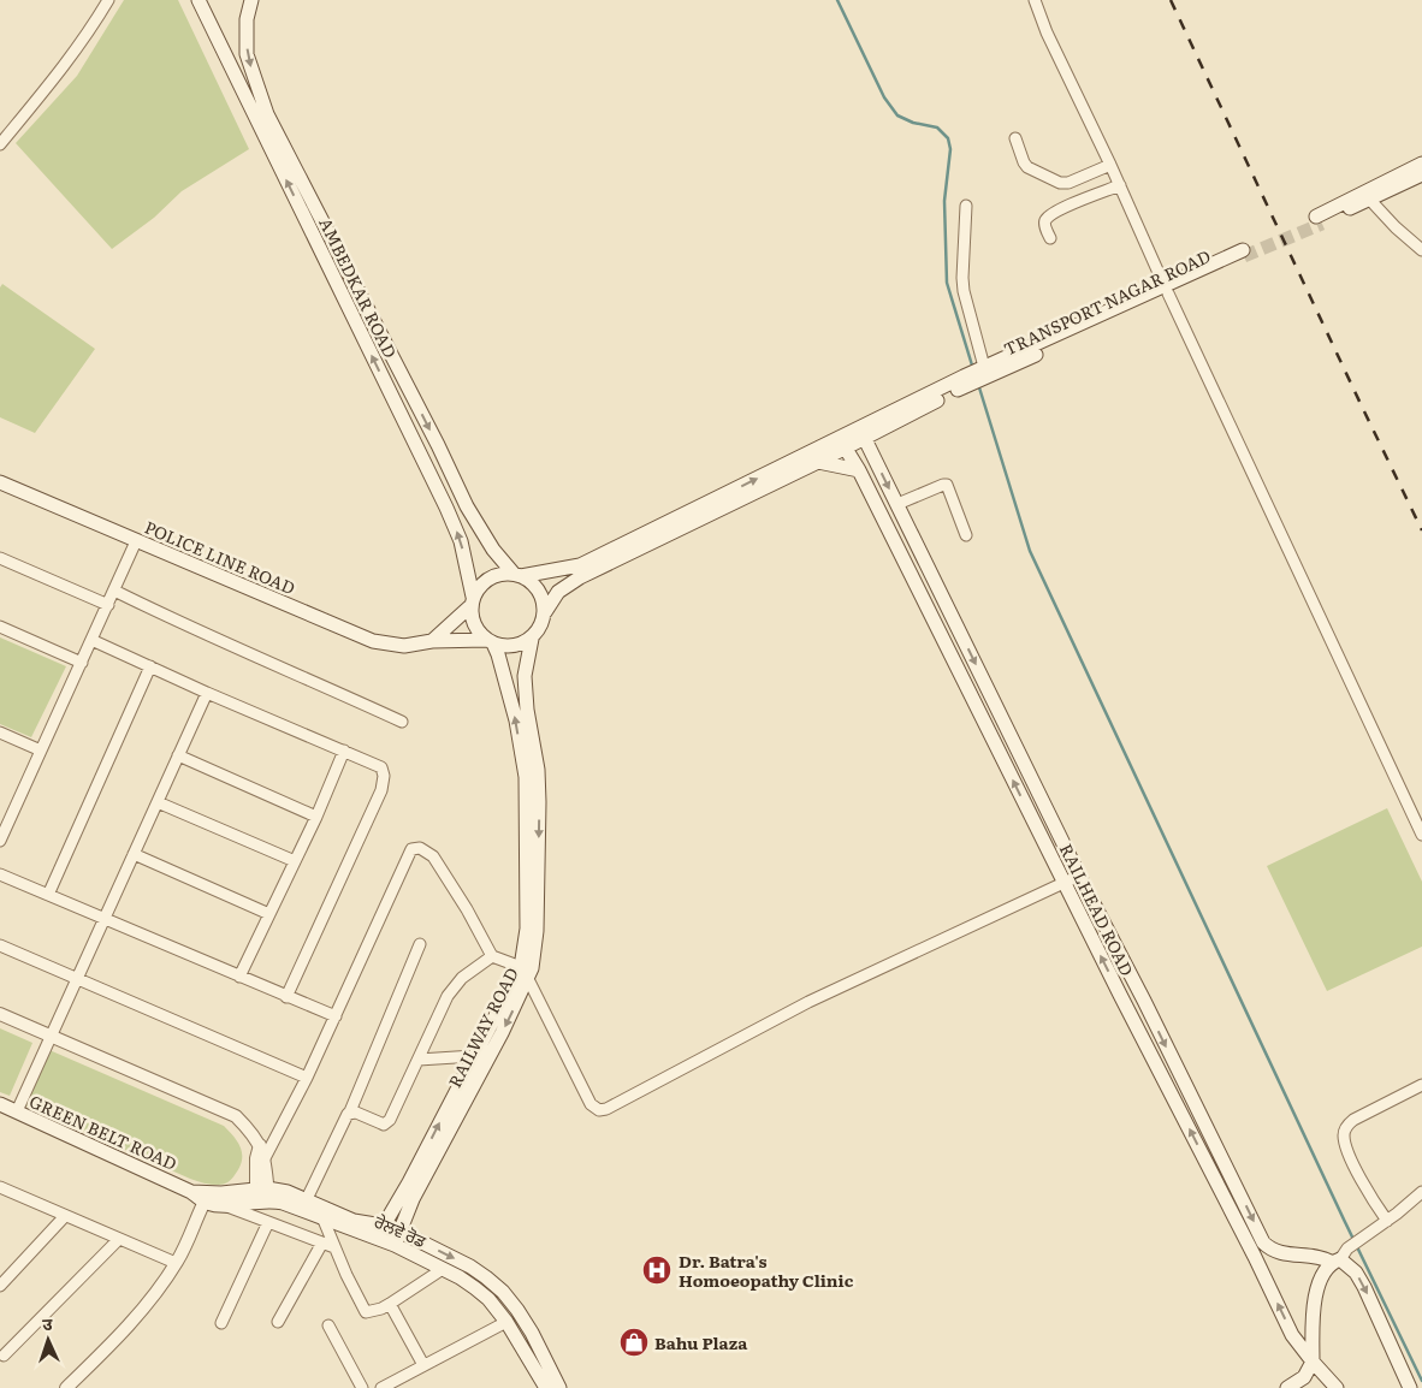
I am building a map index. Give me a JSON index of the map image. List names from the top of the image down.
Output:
{
  "streets": {
    "main road": [
      "AMBEDKAR ROAD",
      "TRANSPORT NAGAR ROAD",
      "POLICE LINE ROAD",
      "RAILHEAD ROAD",
      "RAILWAY ROAD",
      "GREEN BELT ROAD",
      "ਰੇਲਵੇ ਰੋਡ"
    ]
  },
  "crossings": [
    ["AMBEDKAR ROAD", "POLICE LINE ROAD"],
    ["AMBEDKAR ROAD", "RAILWAY ROAD"],
    ["POLICE LINE ROAD", "RAILWAY ROAD"],
    ["RAILWAY ROAD", "ਰੇਲਵੇ ਰੋਡ"]
  ],
  "places": {
    "hospital": ["Dr. Batra's Homoeopathy Clinic"],
    "shop": ["Bahu Plaza"]
  },
  "north": "top"
}
